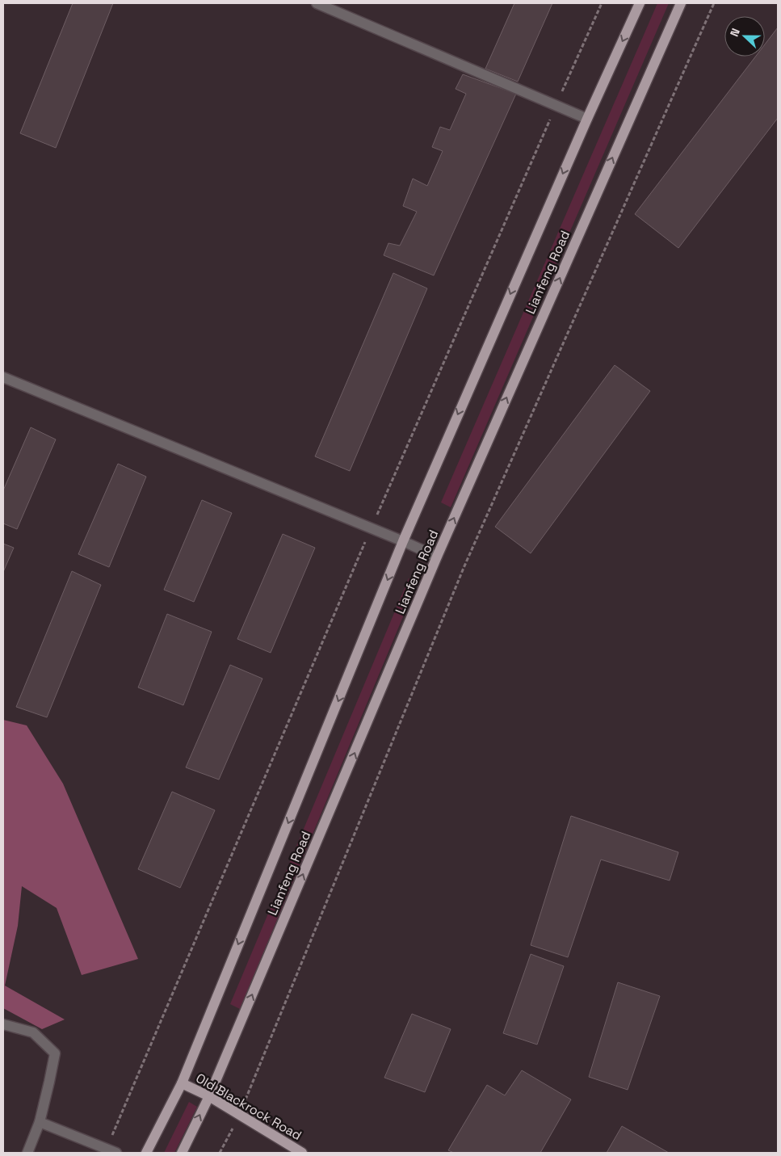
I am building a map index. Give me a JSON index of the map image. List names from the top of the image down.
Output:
{
  "streets": {
    "main road": ["Lianfeng Road", "Old Blackrock Road"]
  },
  "crossings": [
    ["Lianfeng Road", "Old Blackrock Road"]
  ],
  "north": "left"
}
